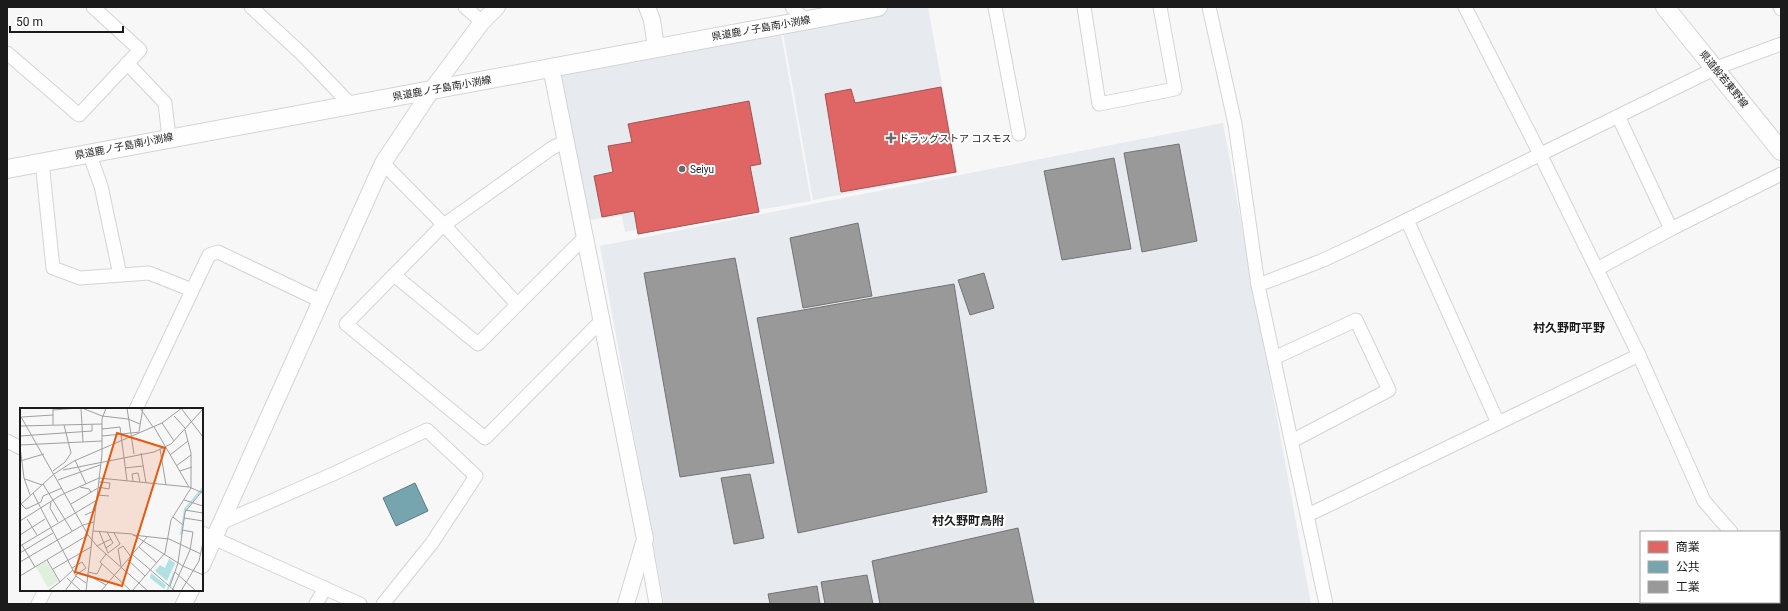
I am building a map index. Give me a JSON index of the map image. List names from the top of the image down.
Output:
{
  "streets": {
    "main road": ["県道鹿ノ子島南小渕線", "県道般若東野線"]
  },
  "districts": ["村久野町平野", "村久野町鳥附"],
  "places": {
    "health": ["ドラッグストア コスモス"],
    "other": ["Seiyu"]
  },
  "legend": ["商業", "公共", "工業"],
  "scale_bar": "50 m"
}
